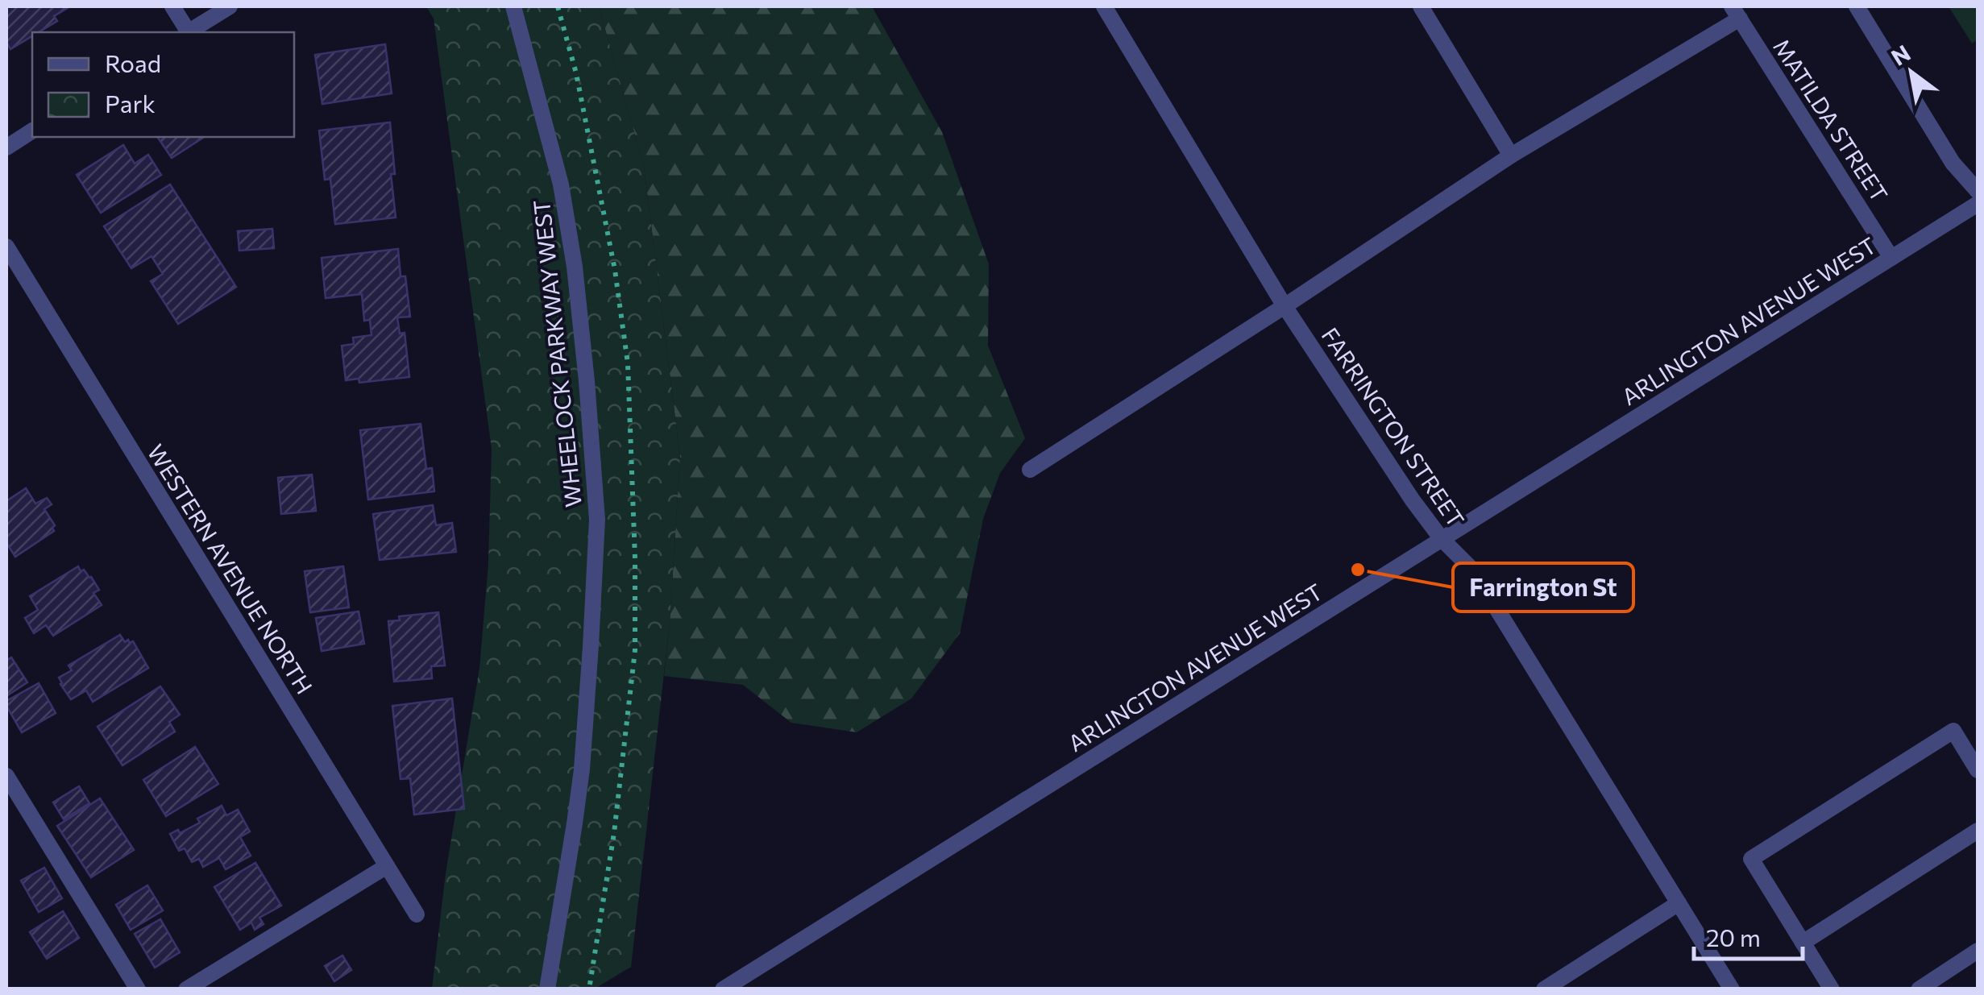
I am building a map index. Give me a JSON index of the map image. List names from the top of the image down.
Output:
{
  "streets": {
    "street": [
      "MATILDA STREET",
      "ARLINGTON AVENUE WEST",
      "WHEELOCK PARKWAY WEST",
      "FARRINGTON STREET",
      "WESTERN AVENUE NORTH"
    ]
  },
  "crossings": [
    ["MATILDA STREET", "ARLINGTON AVENUE WEST"],
    ["ARLINGTON AVENUE WEST", "FARRINGTON STREET"]
  ],
  "places": ["Farrington St"],
  "legend": ["Road", "Park"],
  "scale_bar": "20 m",
  "north": "top left"
}
